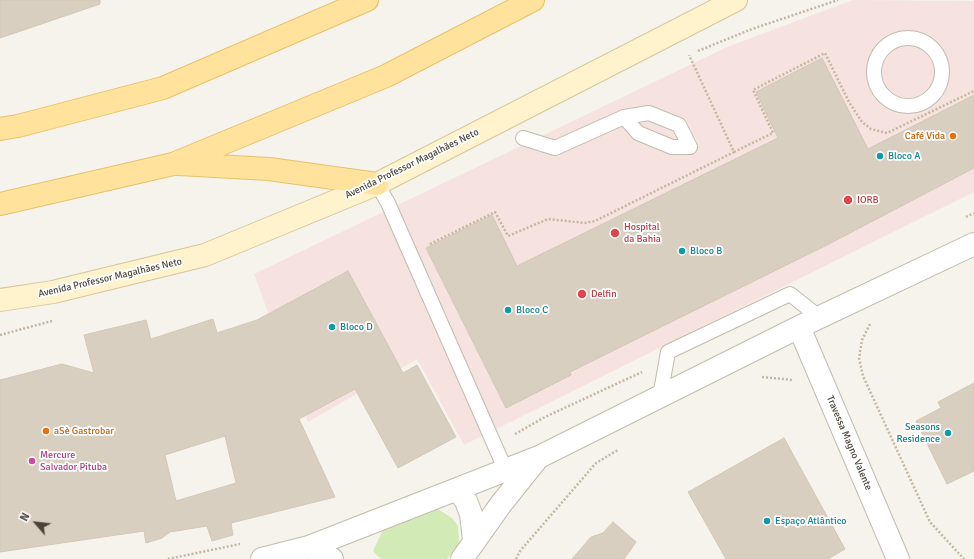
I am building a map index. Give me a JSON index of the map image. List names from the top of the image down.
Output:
{
  "streets": {
    "main road": ["Avenida Professor Magalhães Neto"],
    "street": ["Travessa Magno Valente"]
  },
  "places": [
    "Café Vida",
    "Bloco A",
    "IORB",
    "Hospital da Bahia",
    "Bloco B",
    "Delfin",
    "Bloco C",
    "Bloco D",
    "aSè Gastrobar",
    "Seasons Residence",
    "Mercure Salvador Pituba",
    "Espaço Atlântico"
  ],
  "north": "top left"
}
